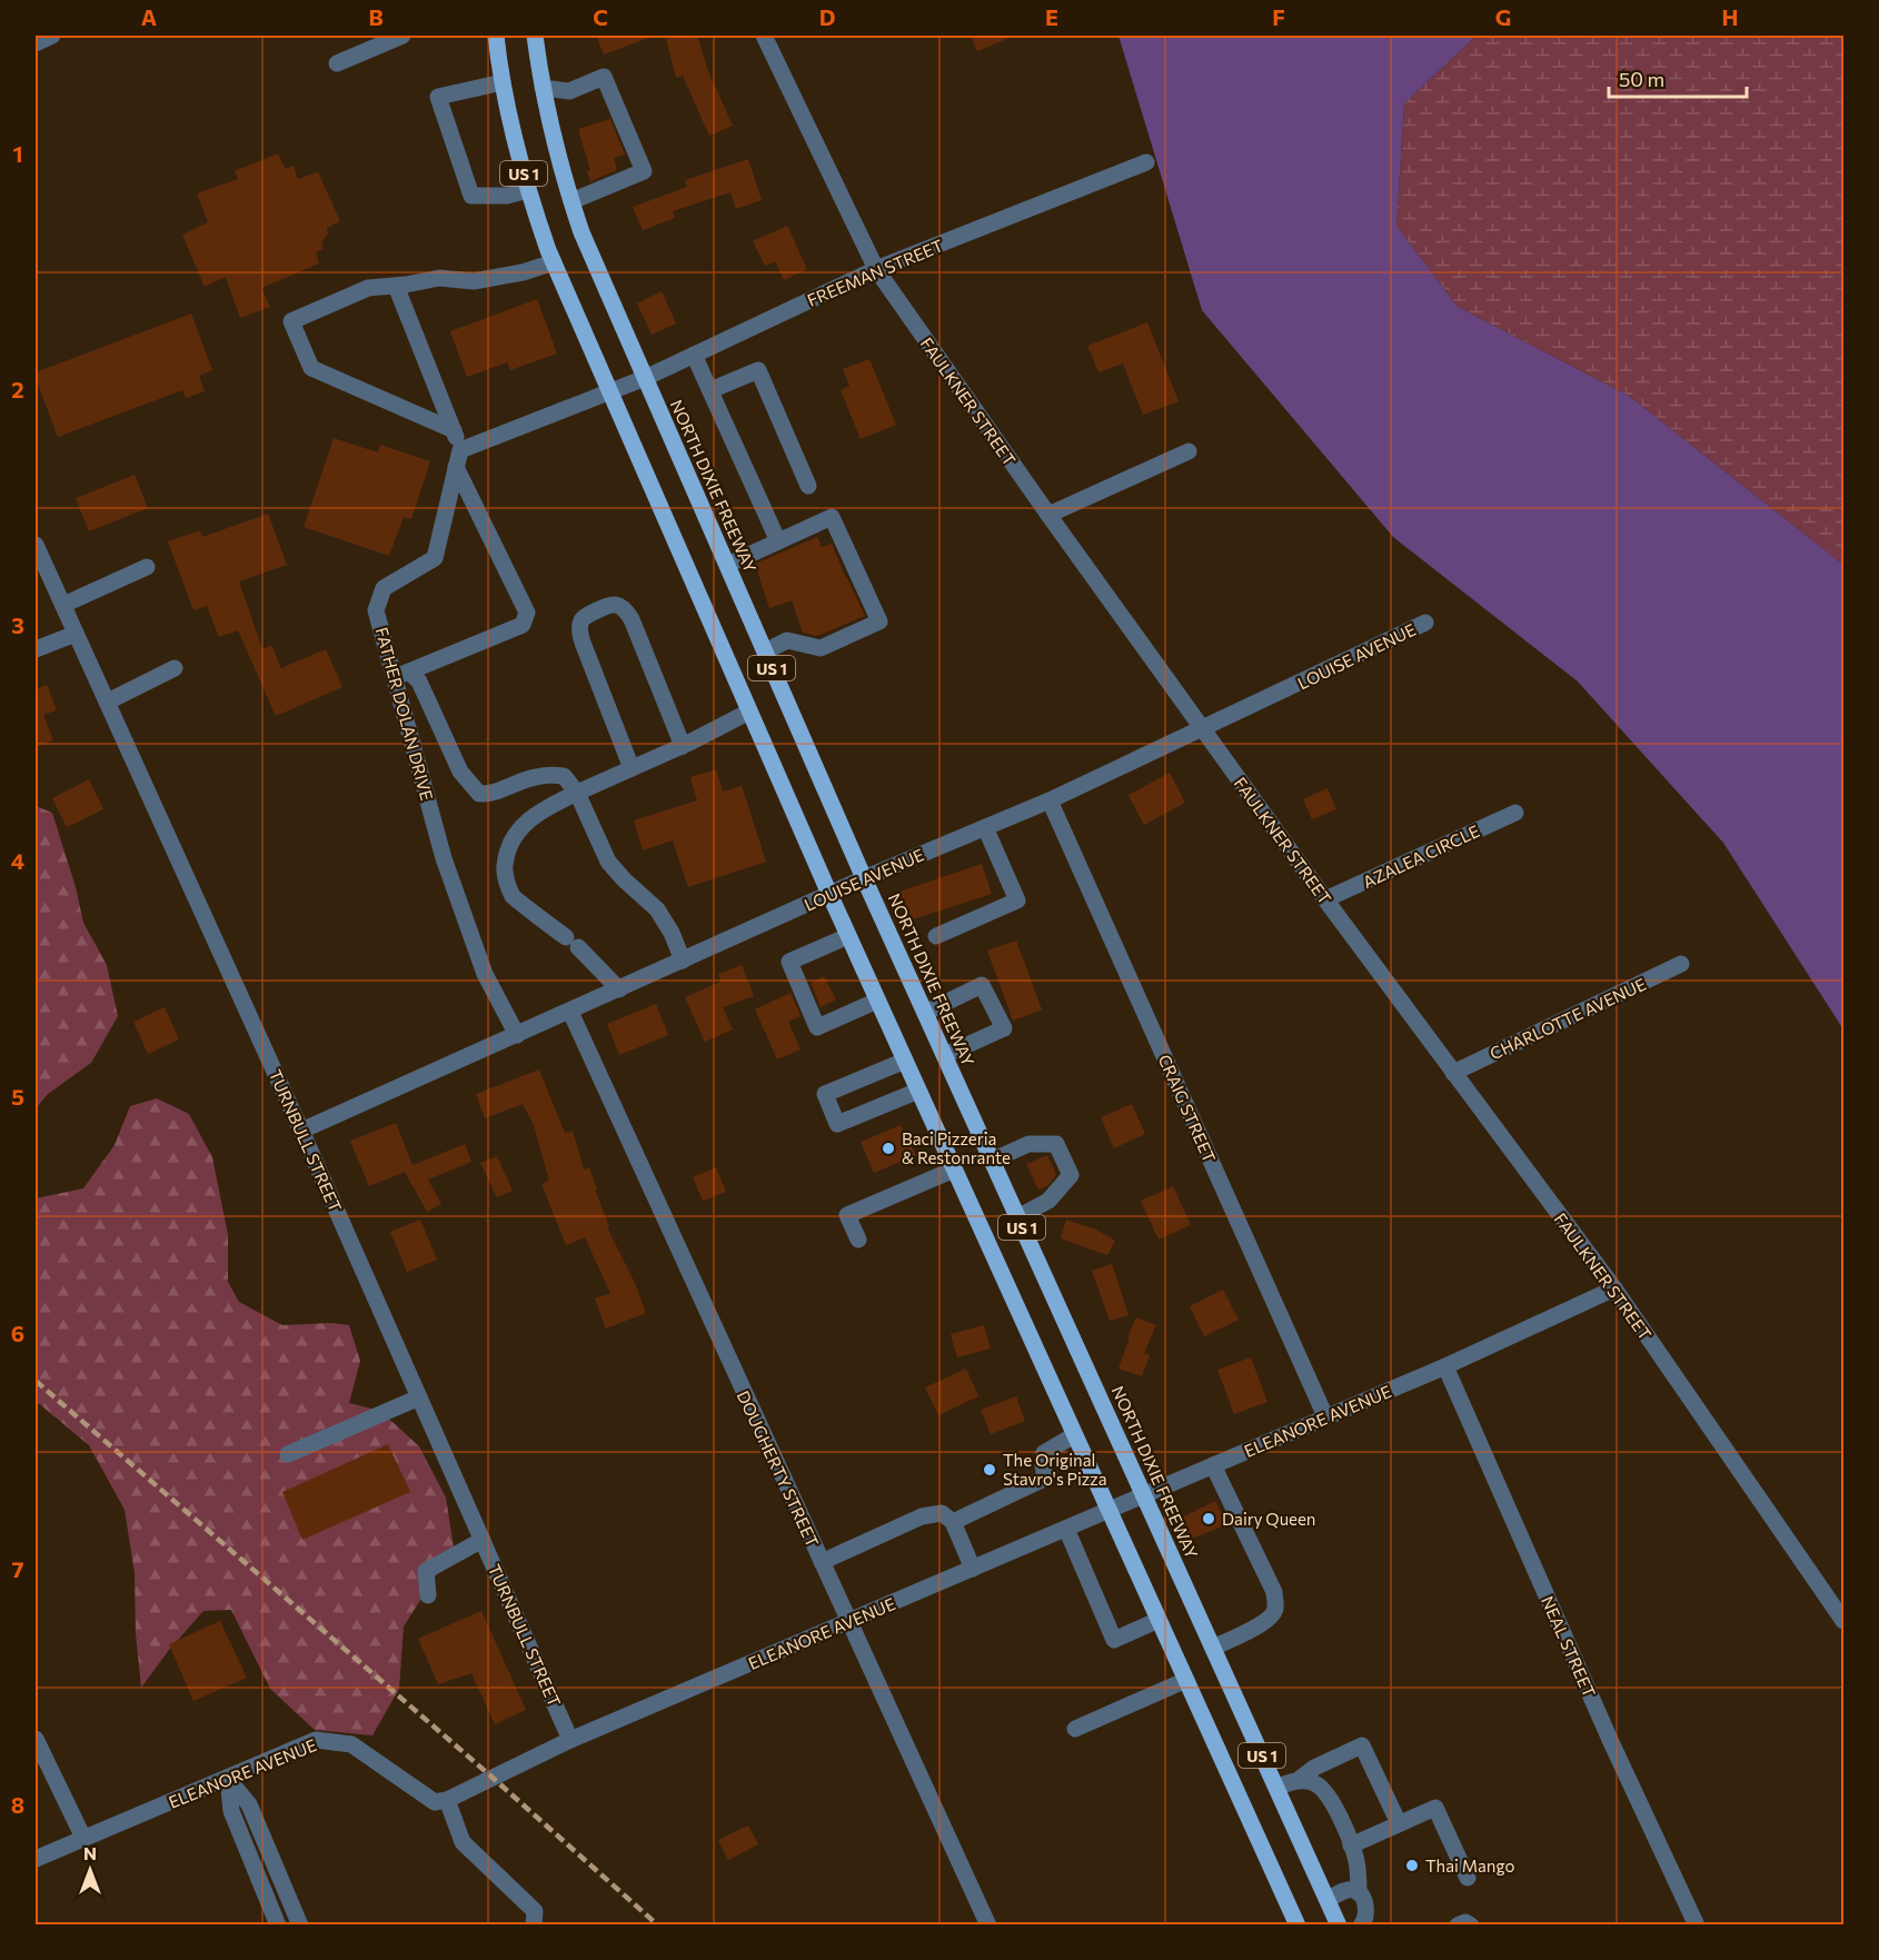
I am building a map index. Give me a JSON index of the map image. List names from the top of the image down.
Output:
{
  "streets": {
    "main road": ["US 1", "NORTH DIXIE FREEWAY"],
    "street": [
      "FREEMAN STREET",
      "FAULKNER STREET",
      "LOUISE AVENUE",
      "FATHER DOLAN DRIVE",
      "AZALEA CIRCLE",
      "CHARLOTTE AVENUE",
      "CRAIG STREET",
      "TURNBULL STREET",
      "ELEANORE AVENUE",
      "DOUGHERTY STREET",
      "NEAL STREET"
    ]
  },
  "crossings": [
    ["US 1", "FREEMAN STREET"],
    ["US 1", "LOUISE AVENUE"],
    ["US 1", "ELEANORE AVENUE"],
    ["FREEMAN STREET", "FAULKNER STREET"],
    ["FREEMAN STREET", "NORTH DIXIE FREEWAY"],
    ["FAULKNER STREET", "LOUISE AVENUE"],
    ["FAULKNER STREET", "AZALEA CIRCLE"],
    ["FAULKNER STREET", "CHARLOTTE AVENUE"],
    ["FAULKNER STREET", "ELEANORE AVENUE"],
    ["NORTH DIXIE FREEWAY", "LOUISE AVENUE"],
    ["NORTH DIXIE FREEWAY", "ELEANORE AVENUE"],
    ["LOUISE AVENUE", "FATHER DOLAN DRIVE"],
    ["LOUISE AVENUE", "CRAIG STREET"],
    ["LOUISE AVENUE", "TURNBULL STREET"],
    ["LOUISE AVENUE", "DOUGHERTY STREET"],
    ["CRAIG STREET", "ELEANORE AVENUE"],
    ["TURNBULL STREET", "ELEANORE AVENUE"],
    ["ELEANORE AVENUE", "DOUGHERTY STREET"],
    ["ELEANORE AVENUE", "NEAL STREET"]
  ],
  "places": [
    "Baci Pizzeria & Restonrante",
    "The Original Stavro's Pizza",
    "Dairy Queen",
    "Thai Mango"
  ],
  "scale_bar": "50 m",
  "north": "top",
  "grid": {
    "columns": [
      "A",
      "B",
      "C",
      "D",
      "E",
      "F",
      "G",
      "H"
    ],
    "rows": [
      "1",
      "2",
      "3",
      "4",
      "5",
      "6",
      "7",
      "8"
    ]
  }
}
